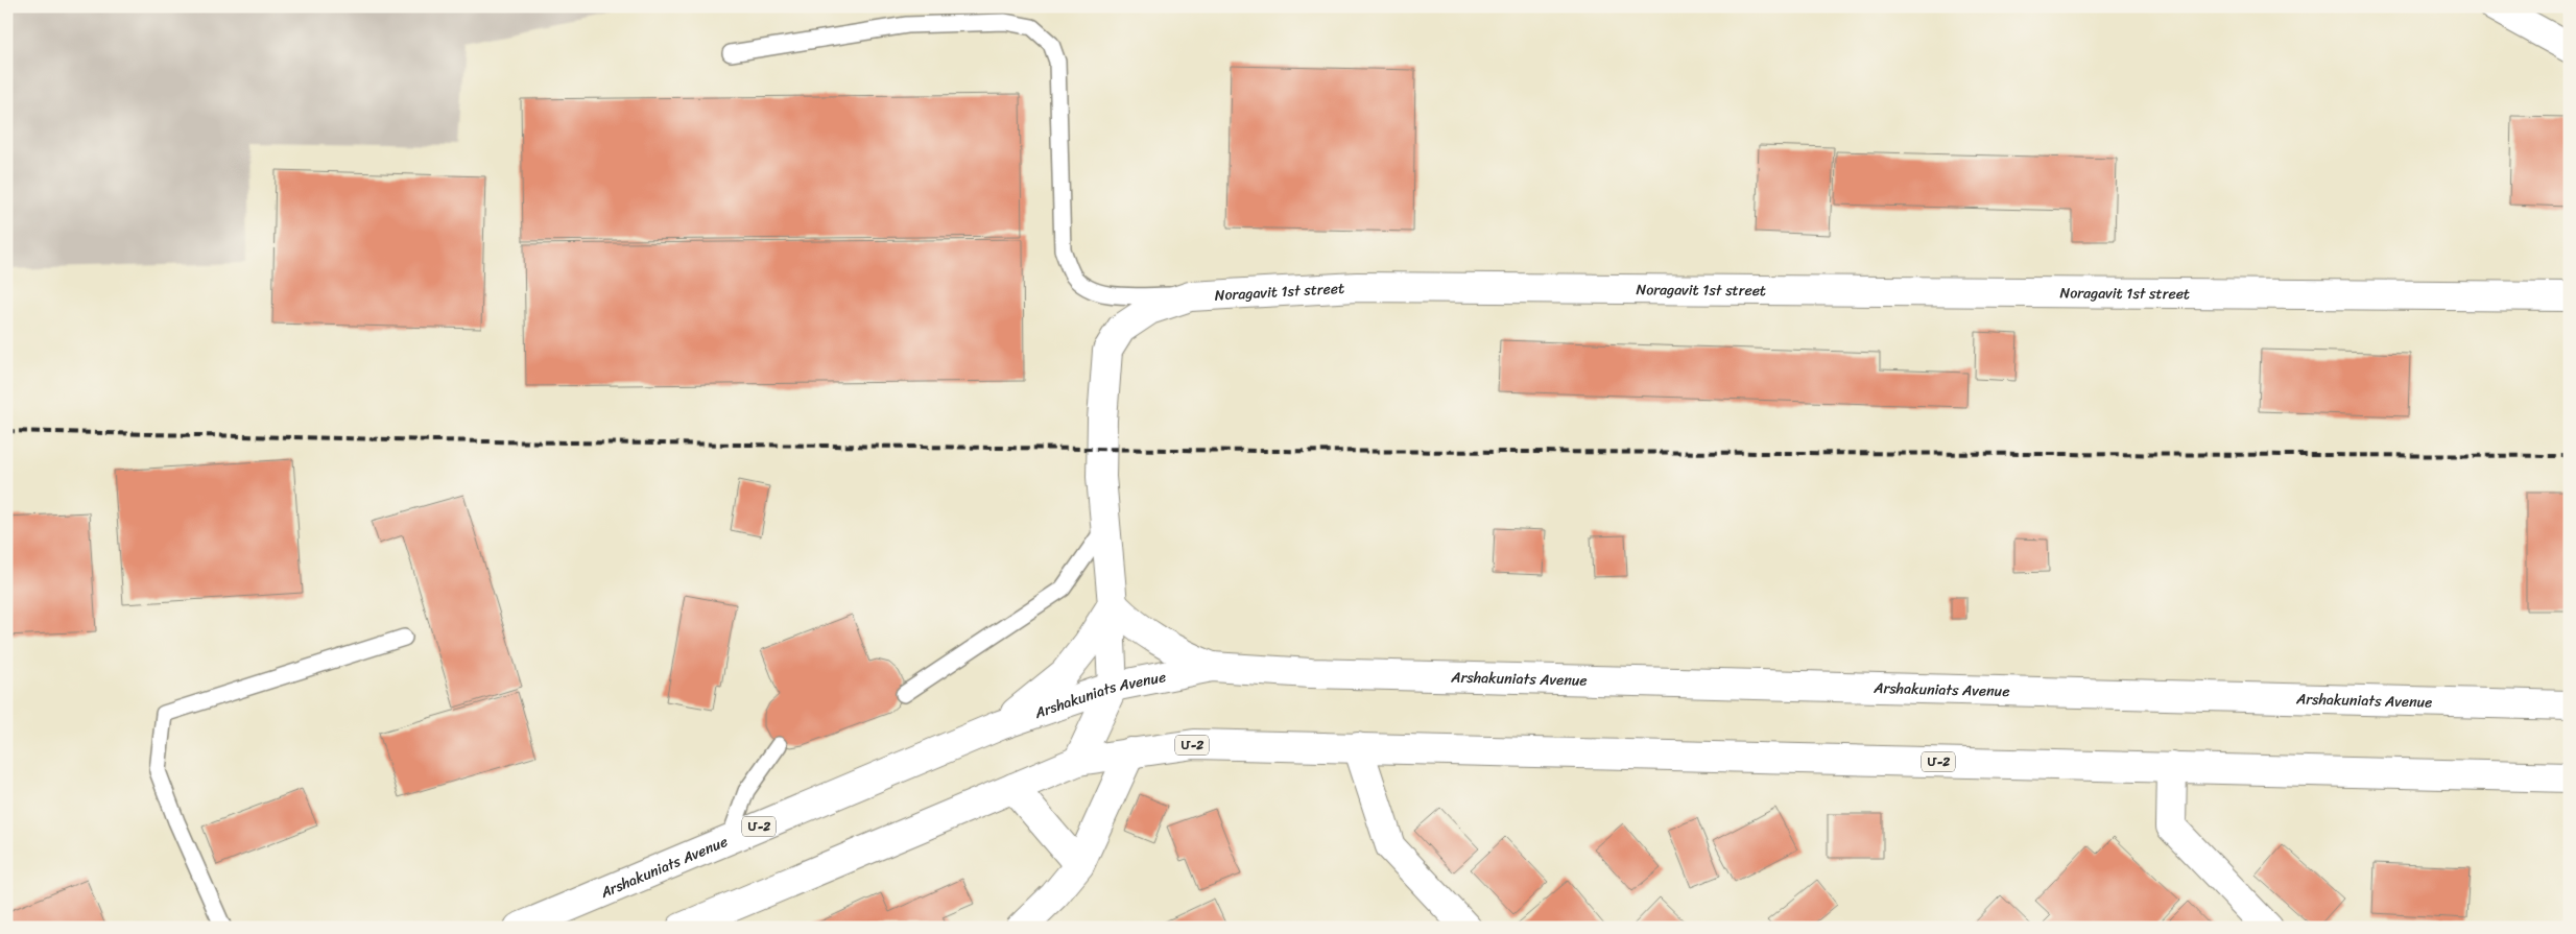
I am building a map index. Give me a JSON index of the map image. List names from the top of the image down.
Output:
{
  "streets": {
    "main road": ["Noragavit 1st street", "Arshakuniats Avenue", "Մ-2"]
  },
  "crossings": [
    ["Noragavit 1st street", "Arshakuniats Avenue"]
  ]
}
